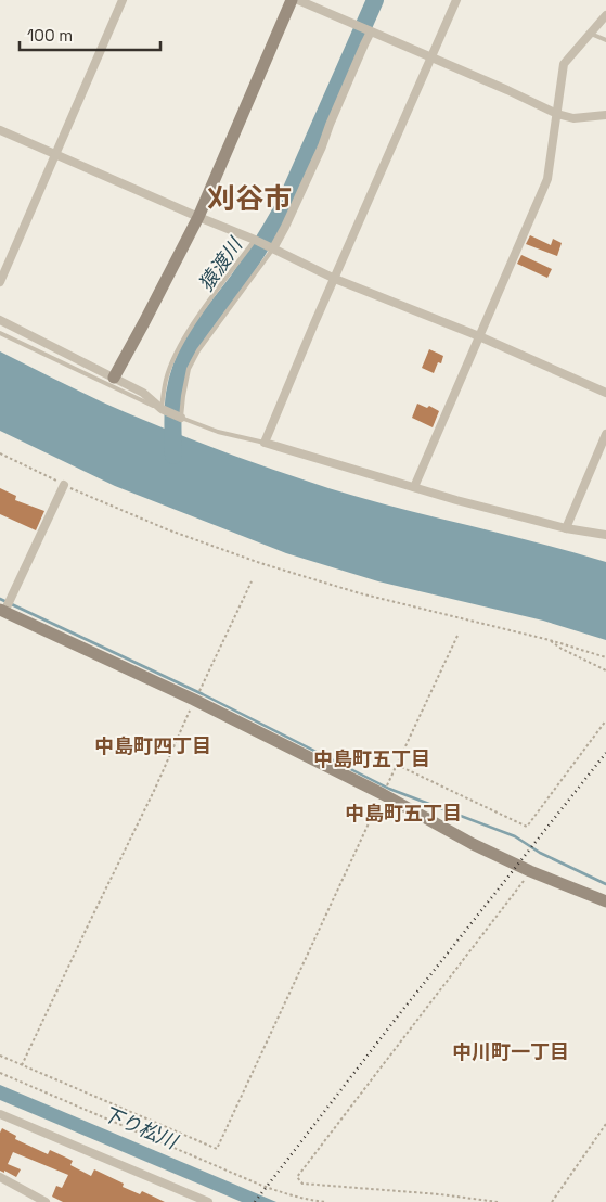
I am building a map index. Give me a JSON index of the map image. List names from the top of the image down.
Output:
{
  "districts": [
    "刈谷市",
    "中島町四丁目",
    "中島町五丁目",
    "中島町五丁目",
    "中川町一丁目"
  ],
  "water": ["猿渡川", "下り松川"],
  "scale_bar": "100 m"
}
